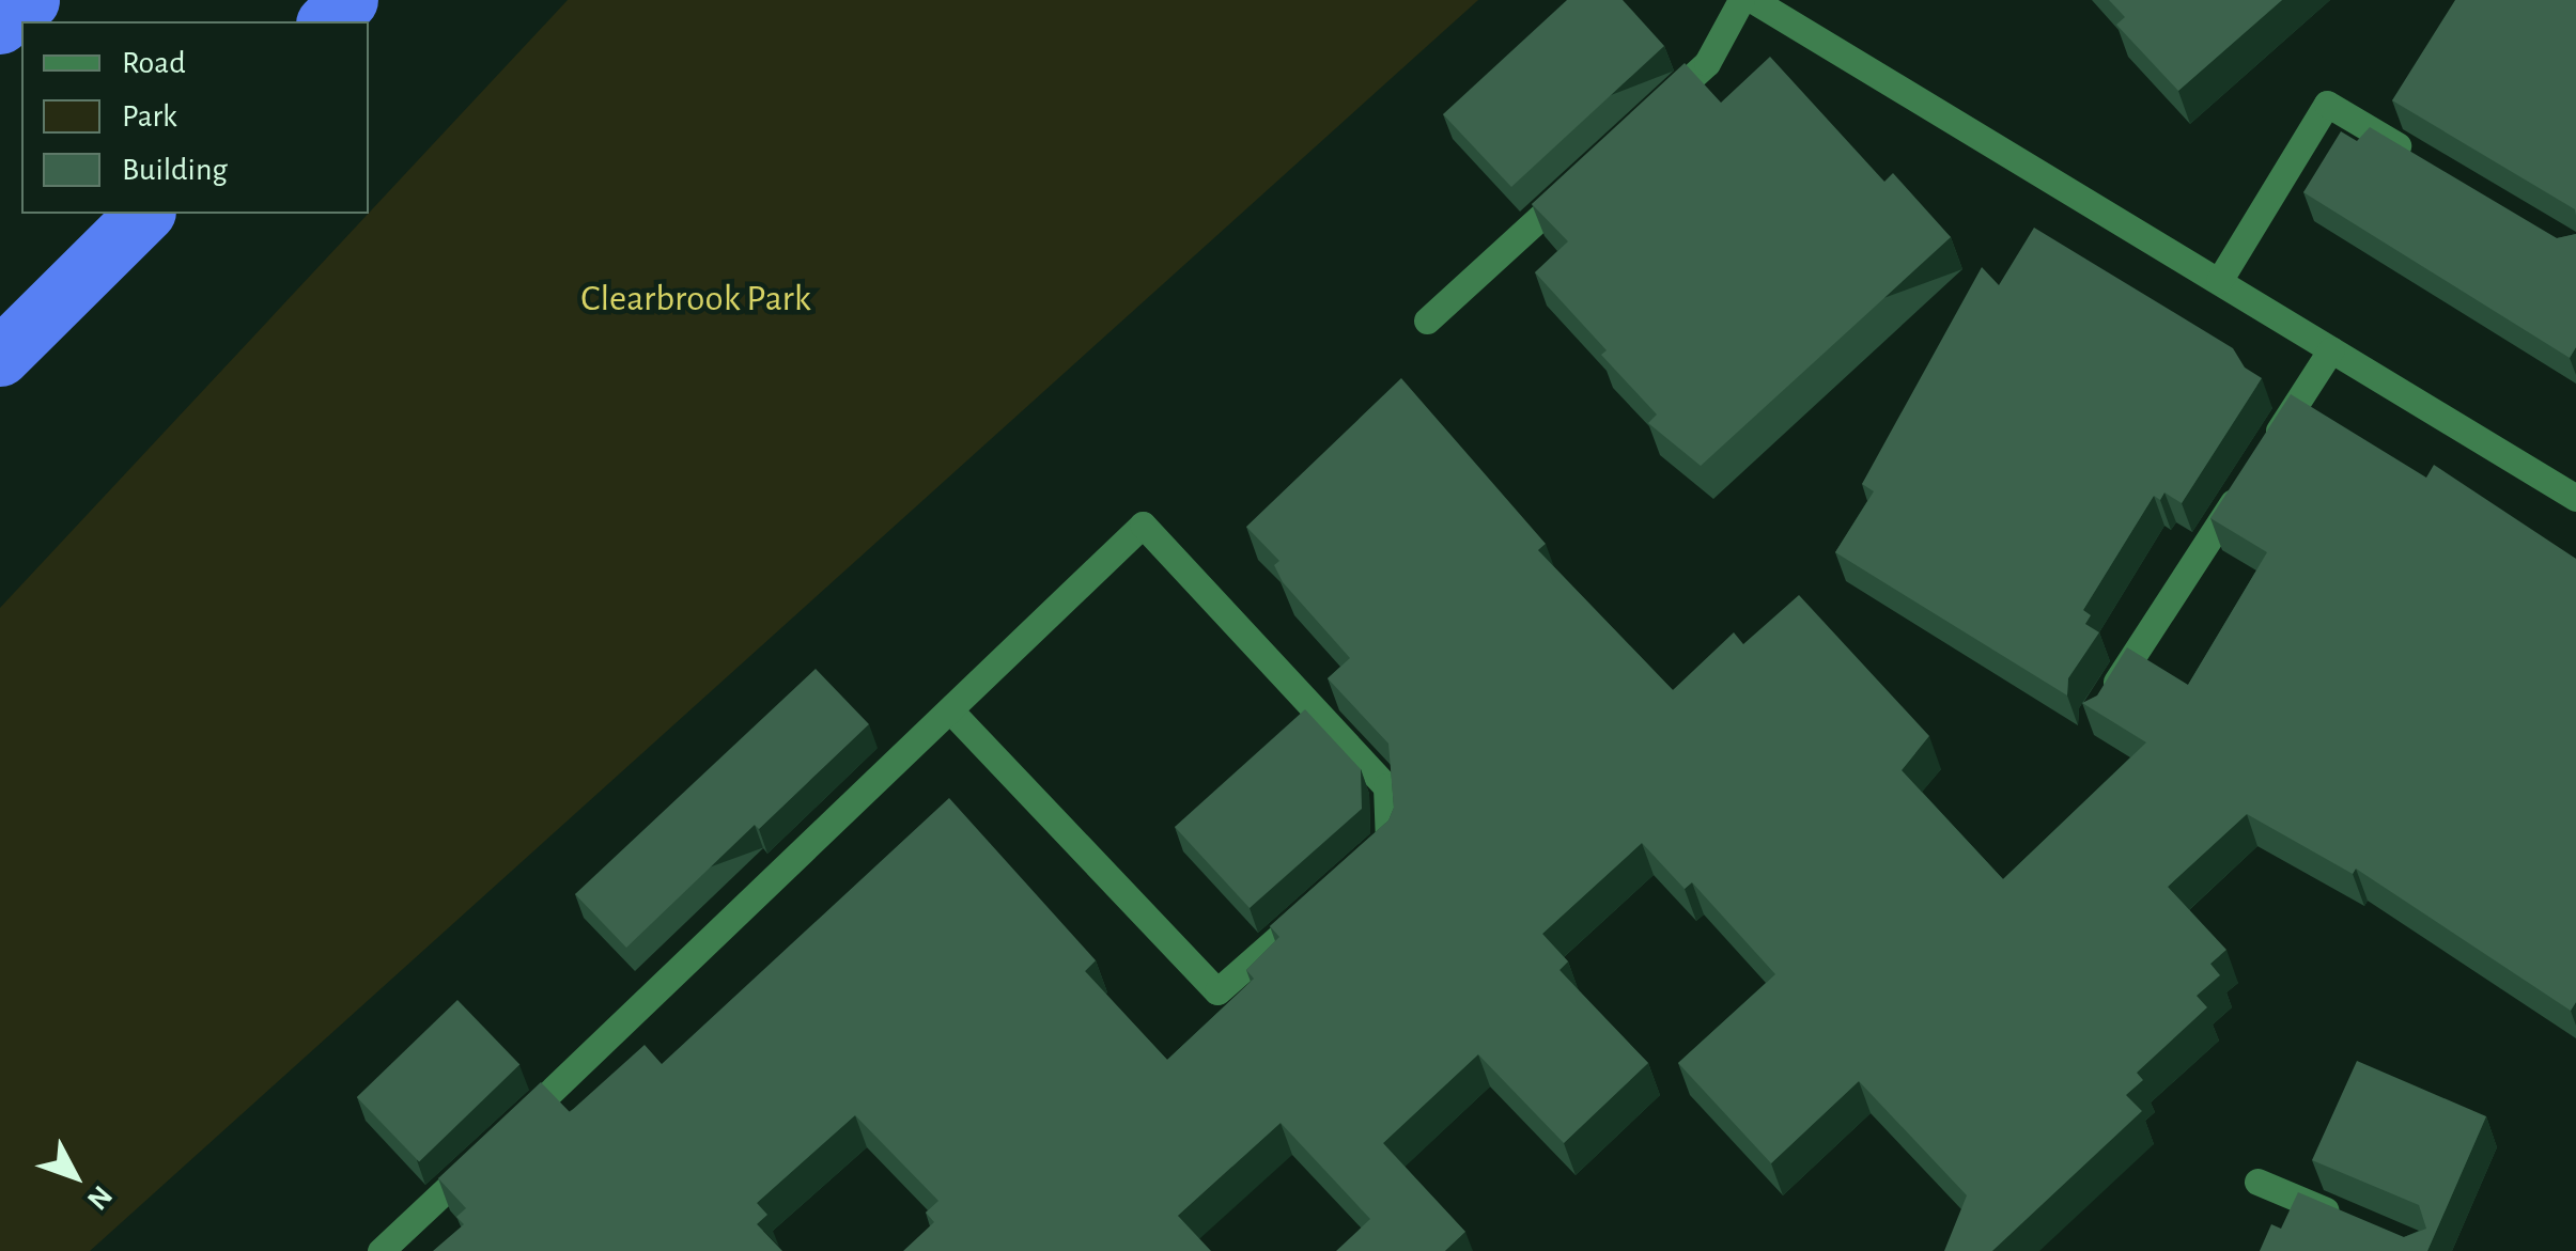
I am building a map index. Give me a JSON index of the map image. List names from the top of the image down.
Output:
{
  "parks": ["Clearbrook Park"],
  "legend": ["Road", "Park", "Building"],
  "north": "bottom right"
}
